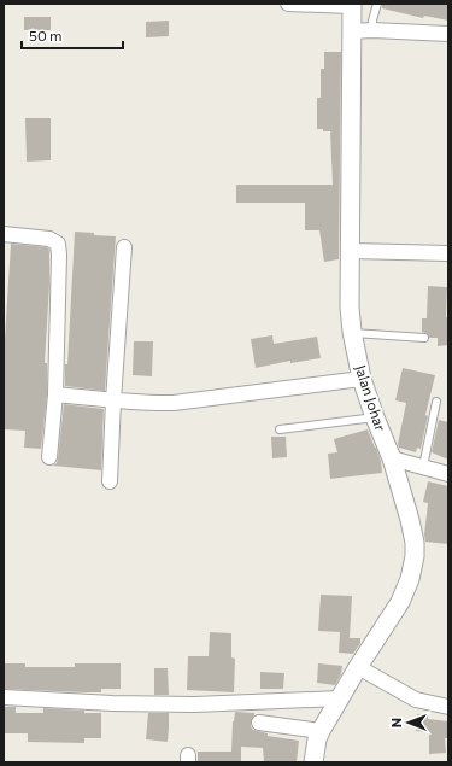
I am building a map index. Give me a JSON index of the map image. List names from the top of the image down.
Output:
{
  "streets": {
    "street": ["Jalan Johar"]
  },
  "scale_bar": "50 m",
  "north": "left"
}
